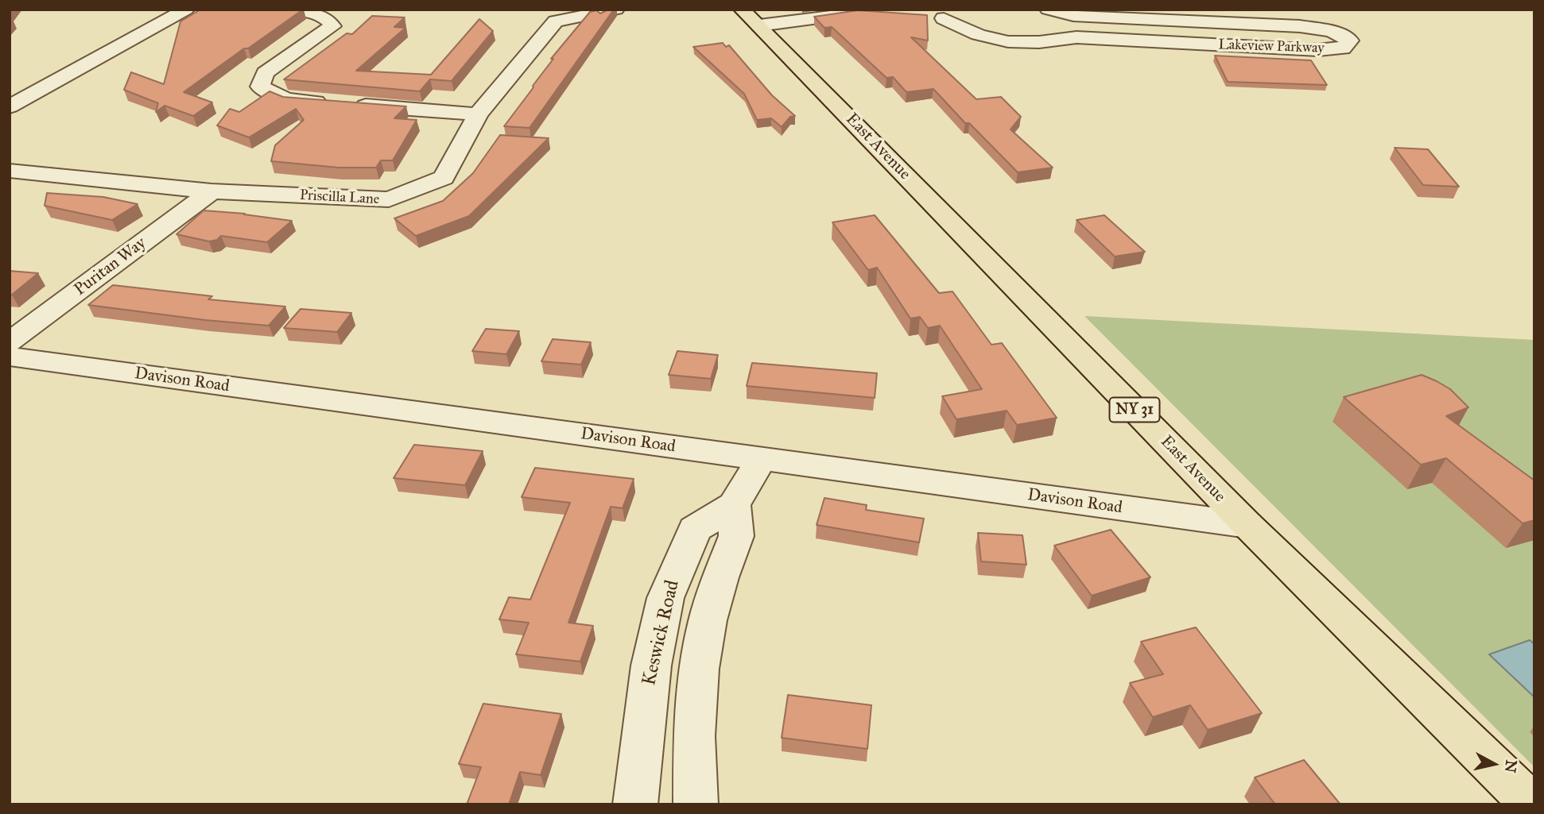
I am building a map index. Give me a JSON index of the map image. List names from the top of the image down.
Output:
{
  "streets": {
    "highway": ["East Avenue", "NY 31"],
    "street": [
      "Lakeview Parkway",
      "Priscilla Lane",
      "Puritan Way",
      "Davison Road",
      "Keswick Road"
    ]
  },
  "crossings": [
    ["East Avenue", "Davison Road"],
    ["Priscilla Lane", "Puritan Way"],
    ["Davison Road", "Keswick Road"]
  ],
  "north": "right"
}
